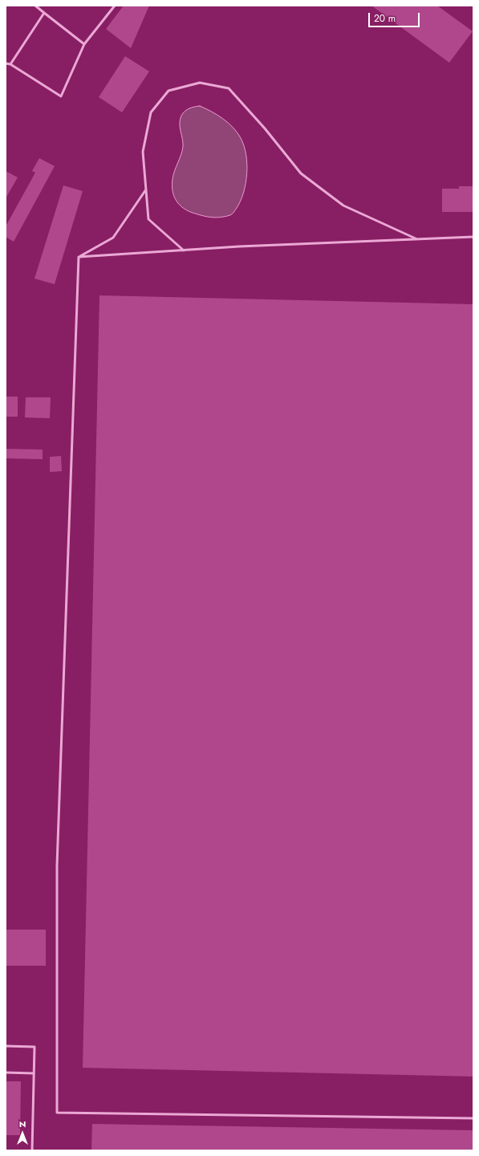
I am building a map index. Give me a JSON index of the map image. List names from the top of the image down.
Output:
{
  "scale_bar": "20 m",
  "north": "top"
}
